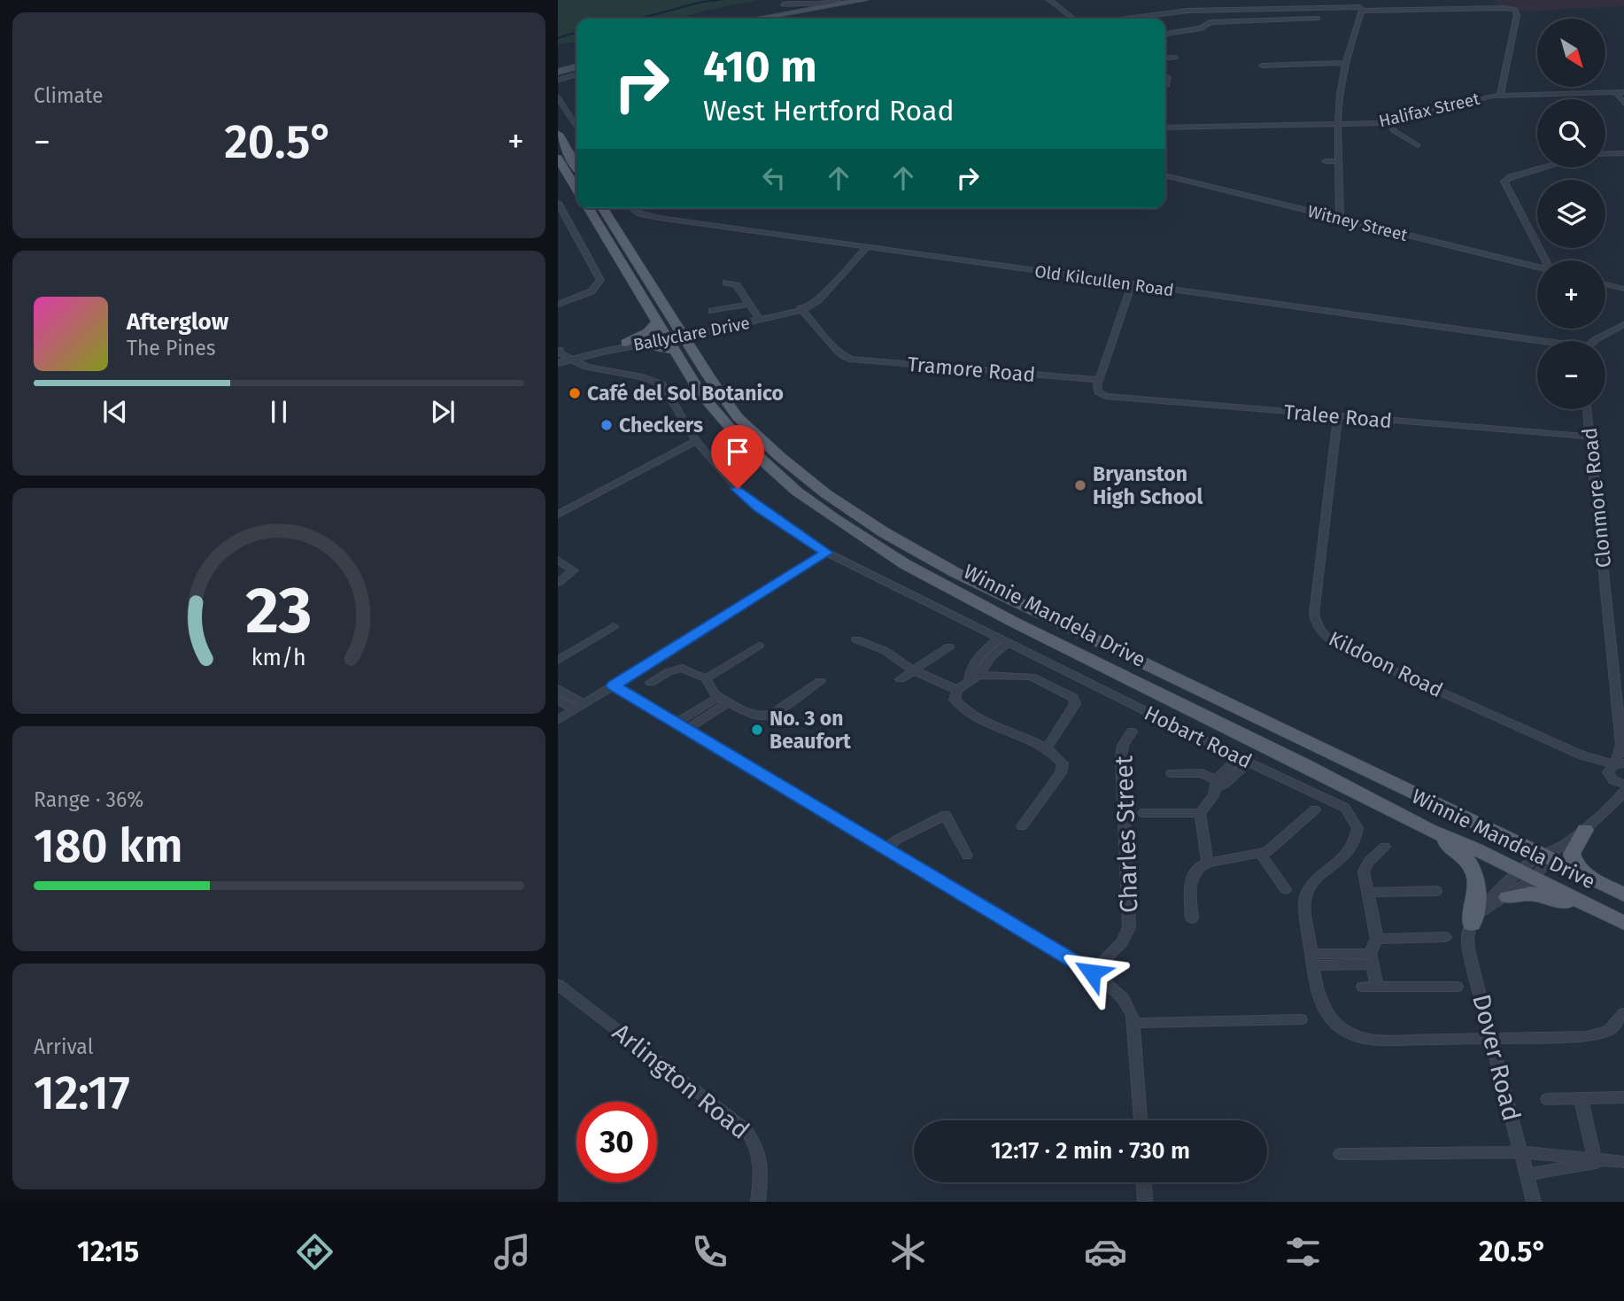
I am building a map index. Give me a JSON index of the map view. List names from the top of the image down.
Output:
{
  "streets": {
    "main road": ["Winnie Mandela Drive"],
    "street": [
      "Halifax Street",
      "Witney Street",
      "Old Kilcullen Road",
      "Ballyclare Drive",
      "Tramore Road",
      "Tralee Road",
      "Clonmore Road",
      "Kildoon Road",
      "Hobart Road",
      "Charles Street",
      "Dover Road",
      "Arlington Road"
    ]
  },
  "crossings": [
    ["Old Kilcullen Road", "Ballyclare Drive"],
    ["Ballyclare Drive", "Tramore Road"],
    ["Ballyclare Drive", "Winnie Mandela Drive"],
    ["Ballyclare Drive", "Hobart Road"],
    ["Tramore Road", "Tralee Road"],
    ["Tralee Road", "Clonmore Road"],
    ["Tralee Road", "Kildoon Road"],
    ["Clonmore Road", "Kildoon Road"],
    ["Hobart Road", "Dover Road"]
  ],
  "places": [
    "Café del Sol Botanico",
    "Checkers",
    "Bryanston High School",
    "No. 3 on Beaufort"
  ],
  "north": "bottom right",
  "page": {
    "tile": [
      "Climate",
      ["Range · 36%", "180 km"],
      ["Arrival", "12:17"]
    ],
    "map_buttons": ["+", "−"],
    "turn": ["410 m", "West Hertford Road"],
    "heat": ["−", "20.5°", "+"],
    "song": ["Afterglow", "The Pines"],
    "limit": "30",
    "trip": "12:17 · 2 min · 730 m",
    "tabs": ["12:15", "20.5°"],
    "gauge": ["23", "km/h"]
  }
}
